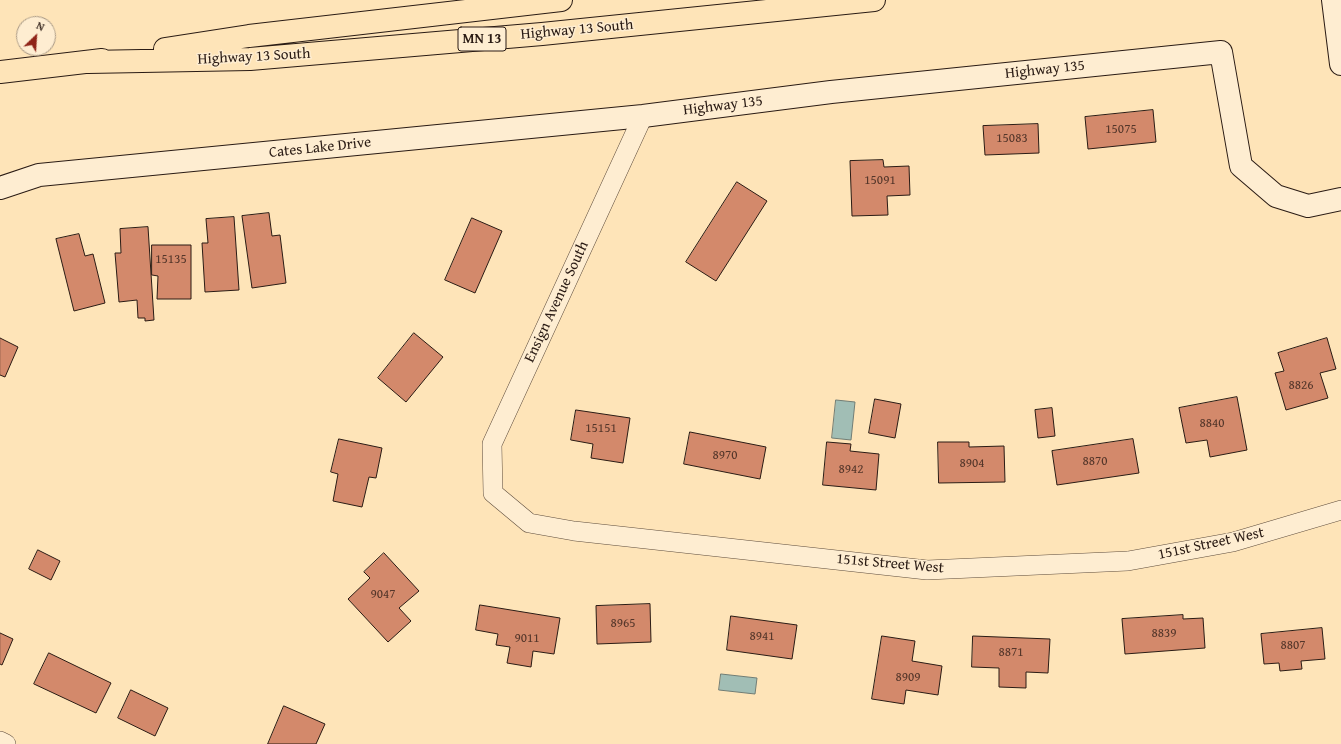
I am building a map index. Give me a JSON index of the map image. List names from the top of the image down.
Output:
{
  "streets": {
    "main road": ["Highway 13 South", "MN 13"],
    "street": [
      "Highway 135",
      "Cates Lake Drive",
      "Ensign Avenue South",
      "151st Street West"
    ]
  },
  "crossings": [
    ["Highway 135", "Cates Lake Drive"],
    ["Highway 135", "Ensign Avenue South"],
    ["Cates Lake Drive", "Ensign Avenue South"],
    ["Ensign Avenue South", "151st Street West"]
  ],
  "house_numbers": [
    "15075",
    "15083",
    "15091",
    "15135",
    "8826",
    "8840",
    "15151",
    "8970",
    "8870",
    "8904",
    "8942",
    "9047",
    "8965",
    "8839",
    "8941",
    "9011",
    "8807",
    "8871",
    "8909"
  ],
  "north": "top right"
}
